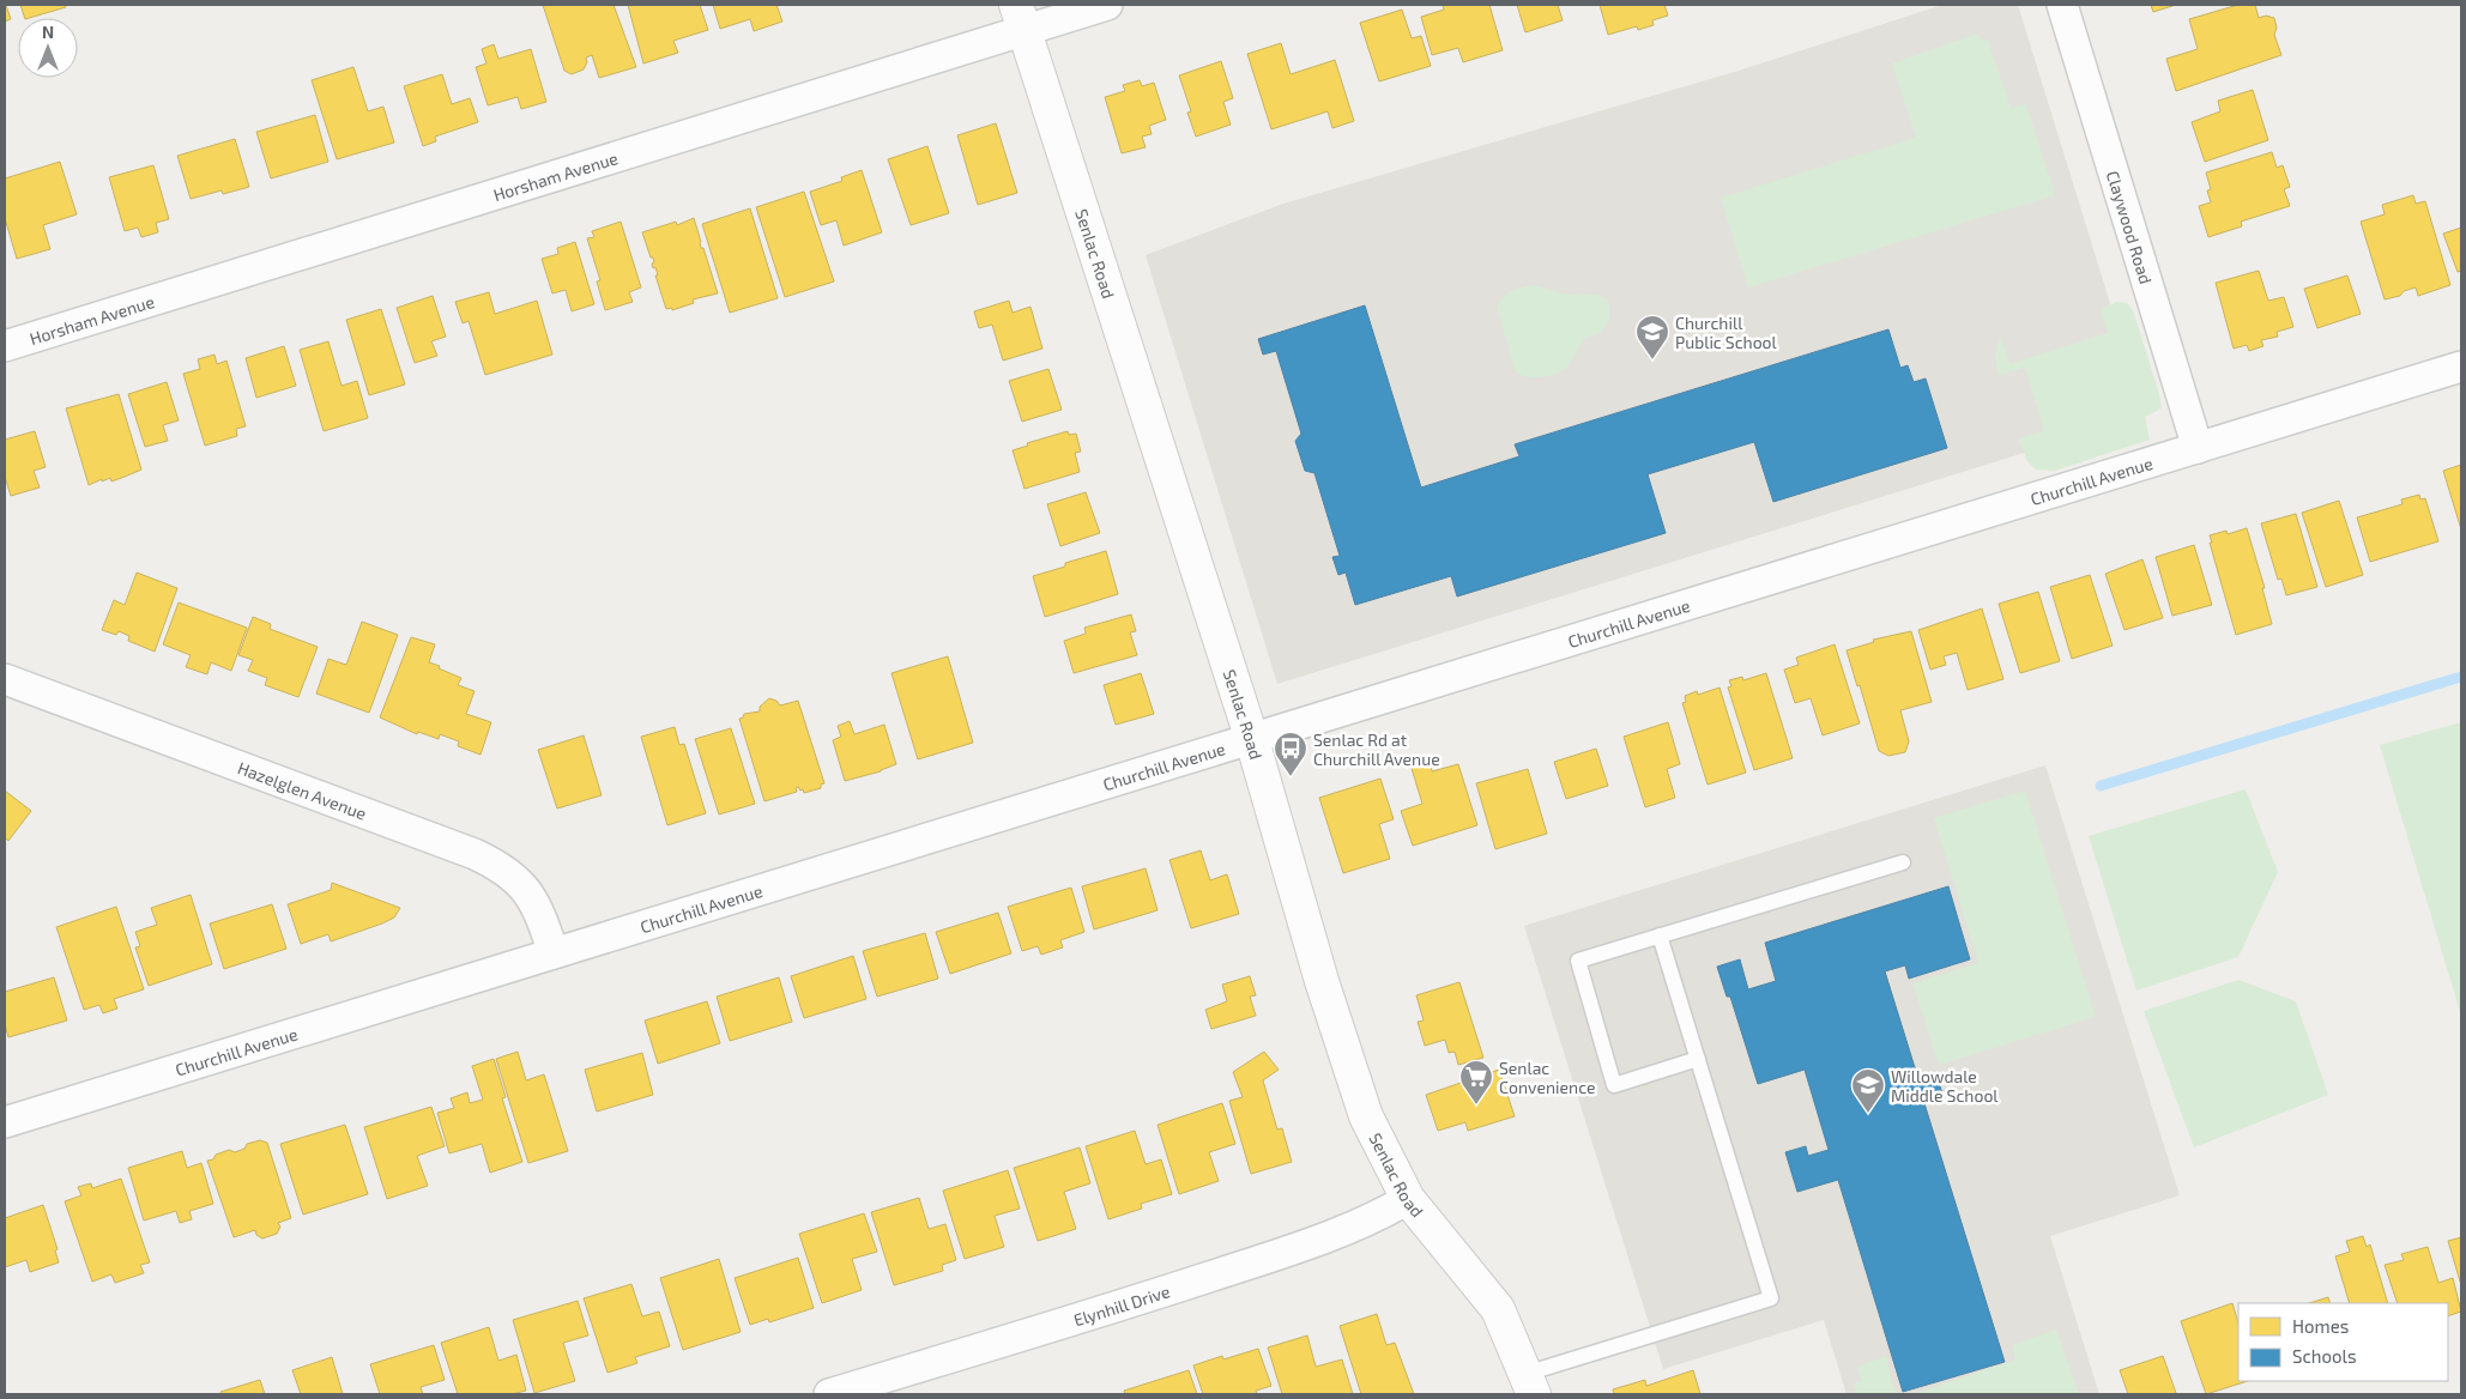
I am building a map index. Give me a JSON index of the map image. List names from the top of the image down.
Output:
{
  "streets": {
    "street": [
      "Horsham Avenue",
      "Claywood Road",
      "Senlac Road",
      "Churchill Avenue",
      "Hazelglen Avenue",
      "Elynhill Drive"
    ]
  },
  "crossings": [
    ["Horsham Avenue", "Senlac Road"],
    ["Claywood Road", "Churchill Avenue"],
    ["Senlac Road", "Churchill Avenue"],
    ["Senlac Road", "Elynhill Drive"],
    ["Churchill Avenue", "Hazelglen Avenue"]
  ],
  "places": {
    "school or university": ["Churchill Public School", "Willowdale Middle School"],
    "bus stop": ["Senlac Rd at Churchill Avenue"],
    "supermarket": ["Senlac Convenience"]
  },
  "legend": ["Homes", "Schools"],
  "north": "top"
}
